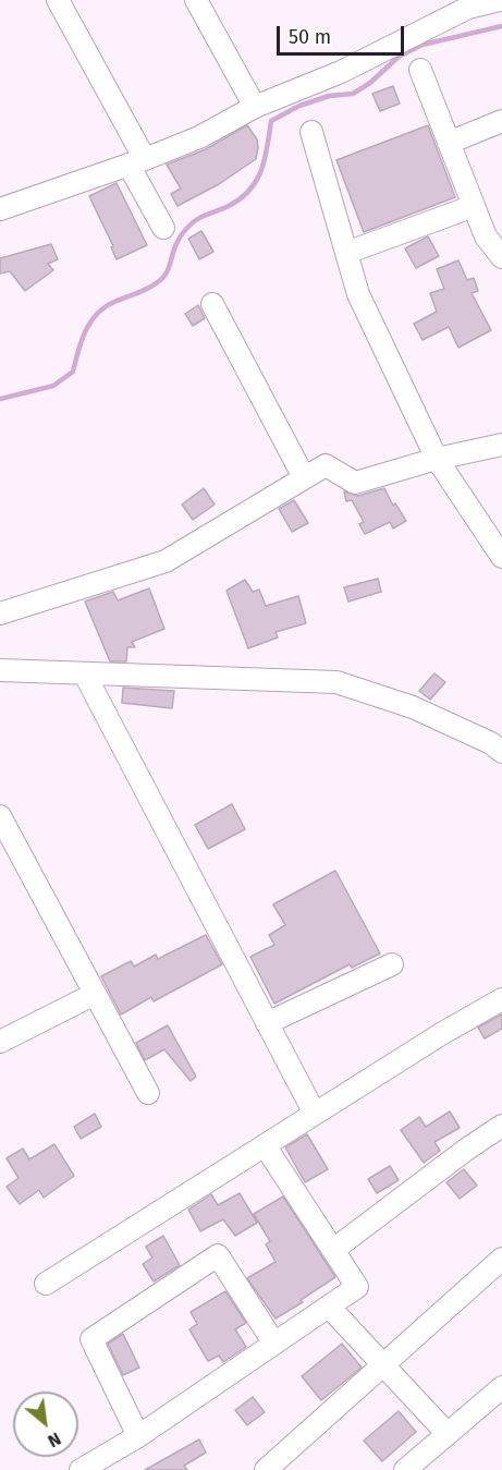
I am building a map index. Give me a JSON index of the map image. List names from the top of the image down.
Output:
{
  "scale_bar": "50 m",
  "north": "bottom right"
}
